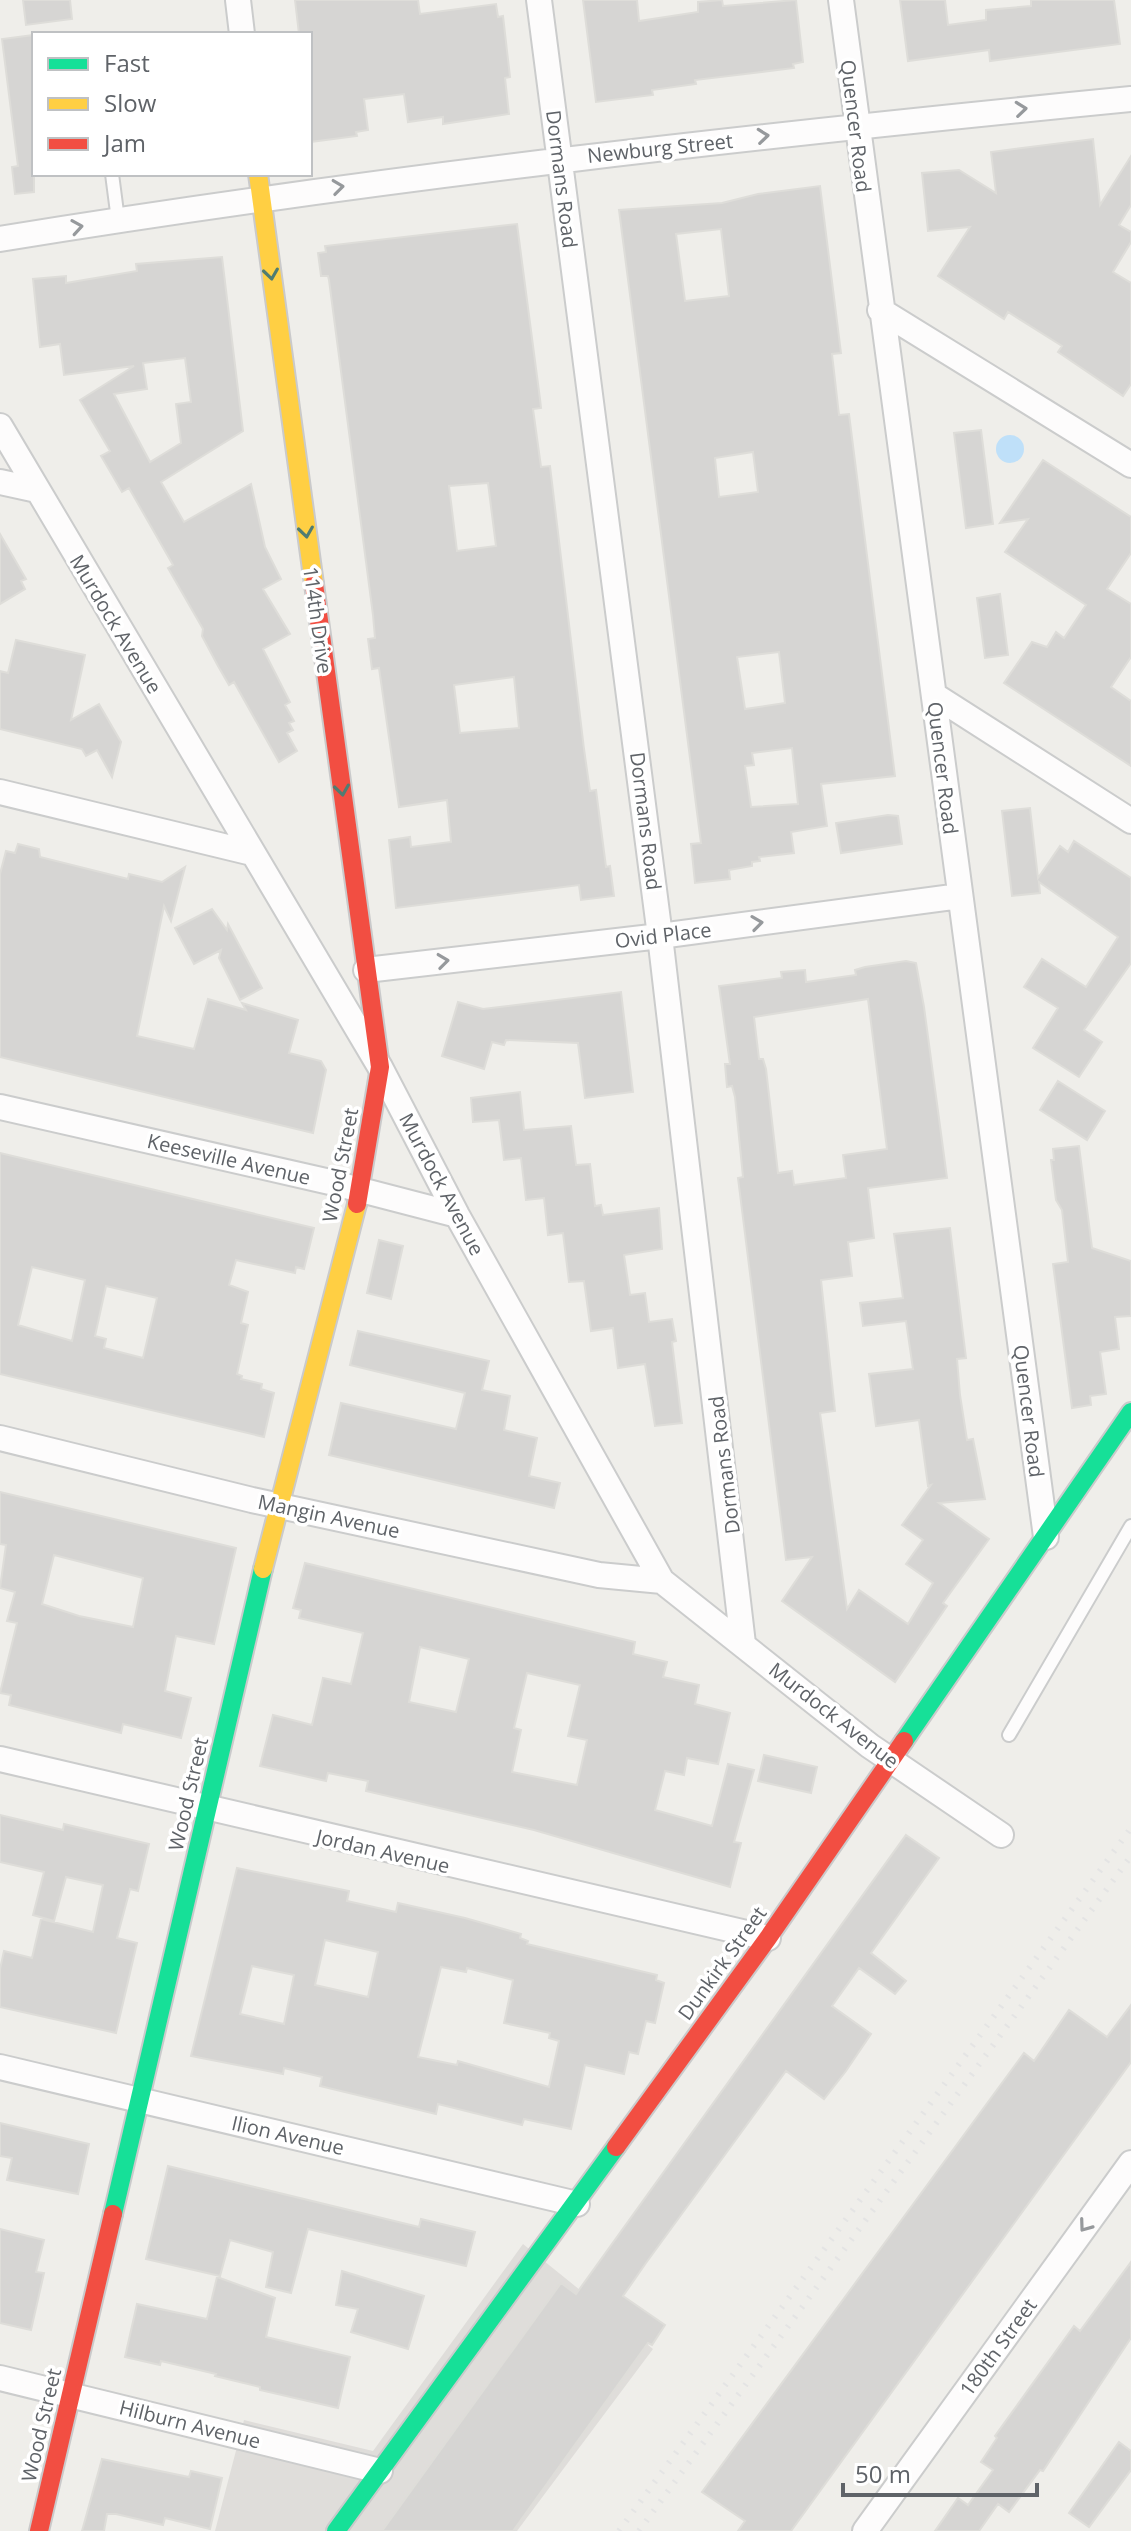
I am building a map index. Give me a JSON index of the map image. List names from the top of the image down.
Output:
{
  "streets": {
    "street": [
      "Quencer Road",
      "Newburg Street",
      "Dormans Road",
      "114th Drive",
      "Murdock Avenue",
      "Ovid Place",
      "Keeseville Avenue",
      "Wood Street",
      "Mangin Avenue",
      "Jordan Avenue",
      "Dunkirk Street",
      "Ilion Avenue",
      "180th Street",
      "Hilburn Avenue"
    ]
  },
  "crossings": [
    ["Quencer Road", "Newburg Street"],
    ["Quencer Road", "Ovid Place"],
    ["Quencer Road", "Dunkirk Street"],
    ["Newburg Street", "Dormans Road"],
    ["Newburg Street", "114th Drive"],
    ["Dormans Road", "Murdock Avenue"],
    ["Dormans Road", "Ovid Place"],
    ["114th Drive", "Murdock Avenue"],
    ["114th Drive", "Ovid Place"],
    ["114th Drive", "Wood Street"],
    ["Murdock Avenue", "Keeseville Avenue"],
    ["Murdock Avenue", "Wood Street"],
    ["Murdock Avenue", "Mangin Avenue"],
    ["Murdock Avenue", "Dunkirk Street"],
    ["Keeseville Avenue", "Wood Street"],
    ["Wood Street", "Mangin Avenue"],
    ["Wood Street", "Jordan Avenue"],
    ["Wood Street", "Ilion Avenue"],
    ["Wood Street", "Hilburn Avenue"],
    ["Jordan Avenue", "Dunkirk Street"],
    ["Dunkirk Street", "Ilion Avenue"],
    ["Dunkirk Street", "Hilburn Avenue"]
  ],
  "one_way": [
    "Newburg Street",
    "114th Drive",
    "Ovid Place",
    "180th Street"
  ],
  "legend": ["Fast", "Slow", "Jam"],
  "scale_bar": "50 m"
}
